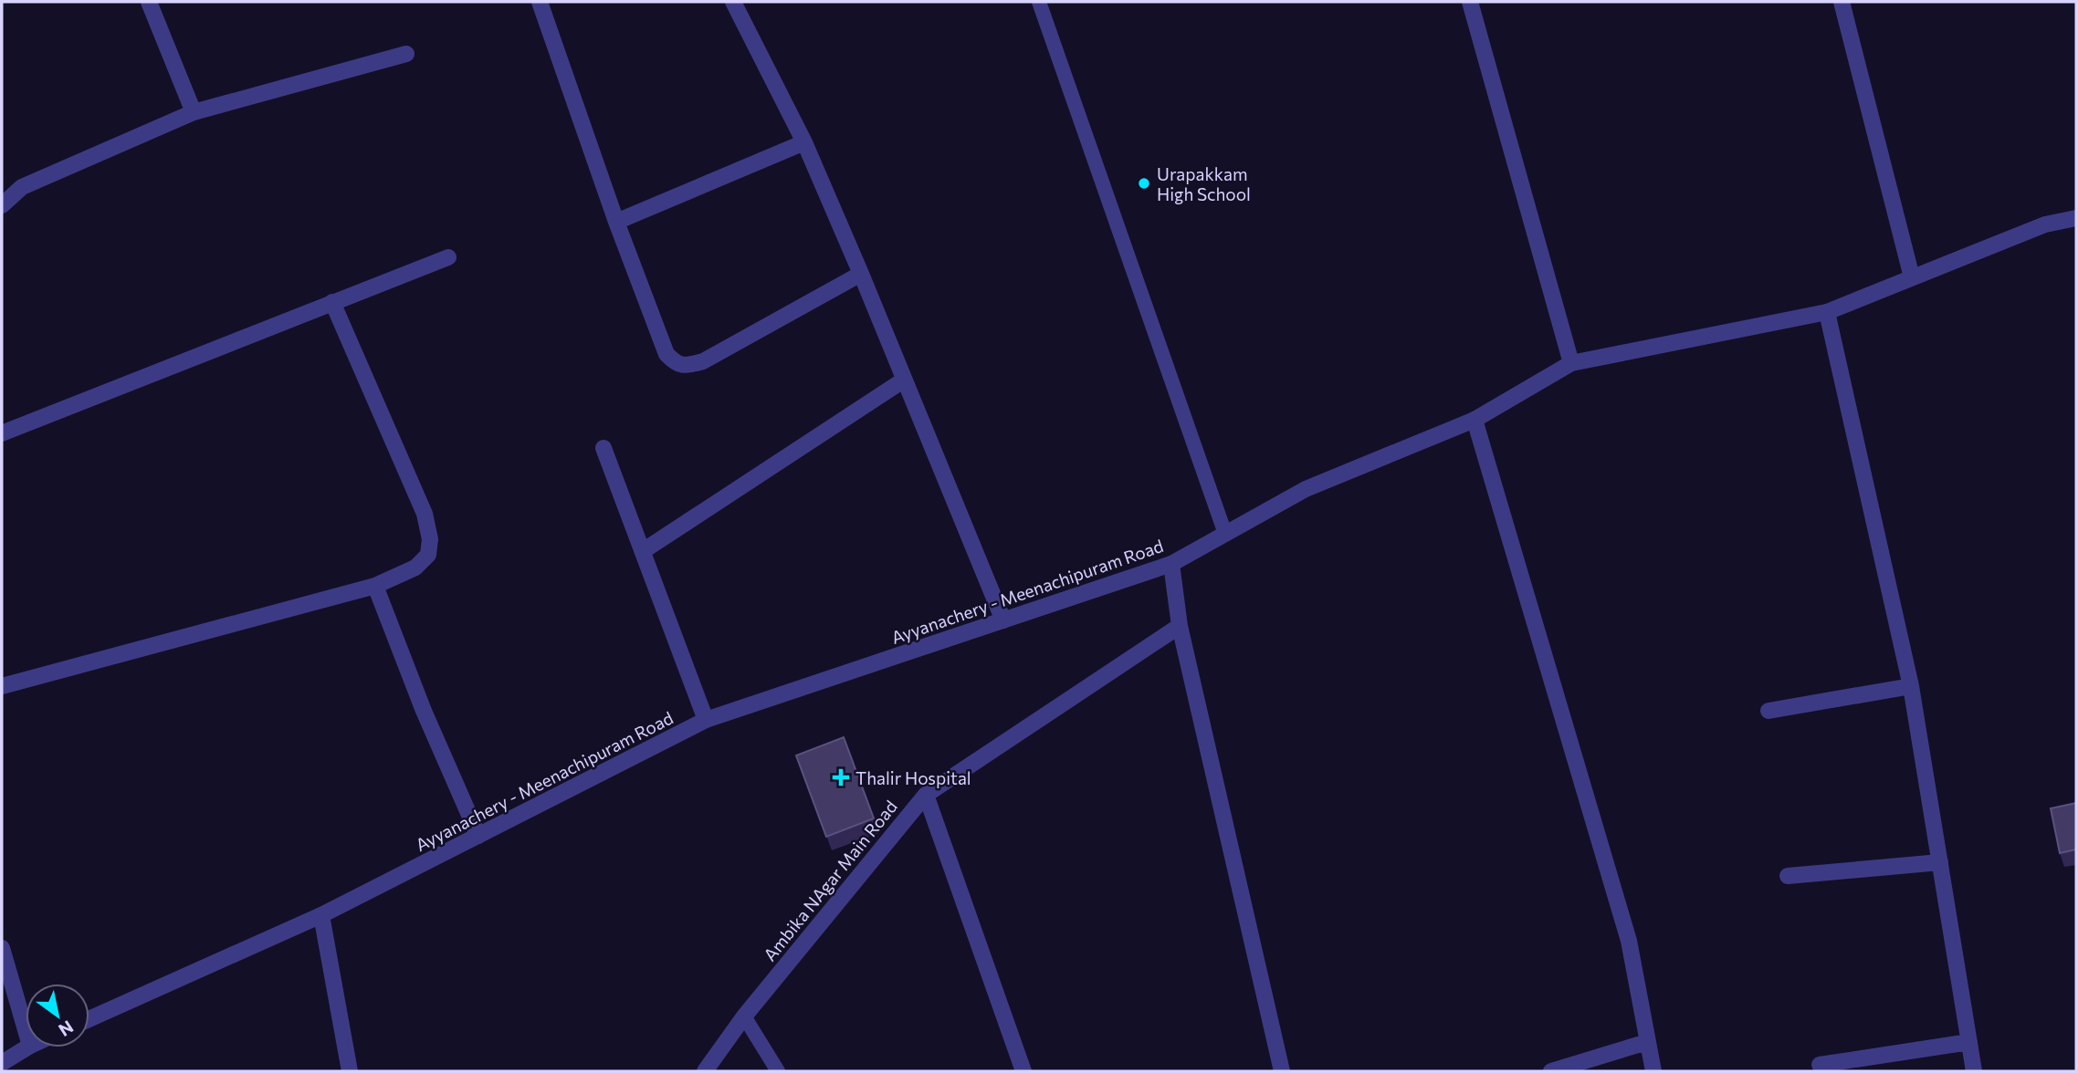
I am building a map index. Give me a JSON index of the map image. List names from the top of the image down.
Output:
{
  "streets": {
    "street": ["Ayyanachery - Meenachipuram Road", "Ambika NAgar Main Road"]
  },
  "places": {
    "other": ["Urapakkam High School"],
    "health": ["Thalir Hospital"]
  },
  "north": "bottom right"
}
